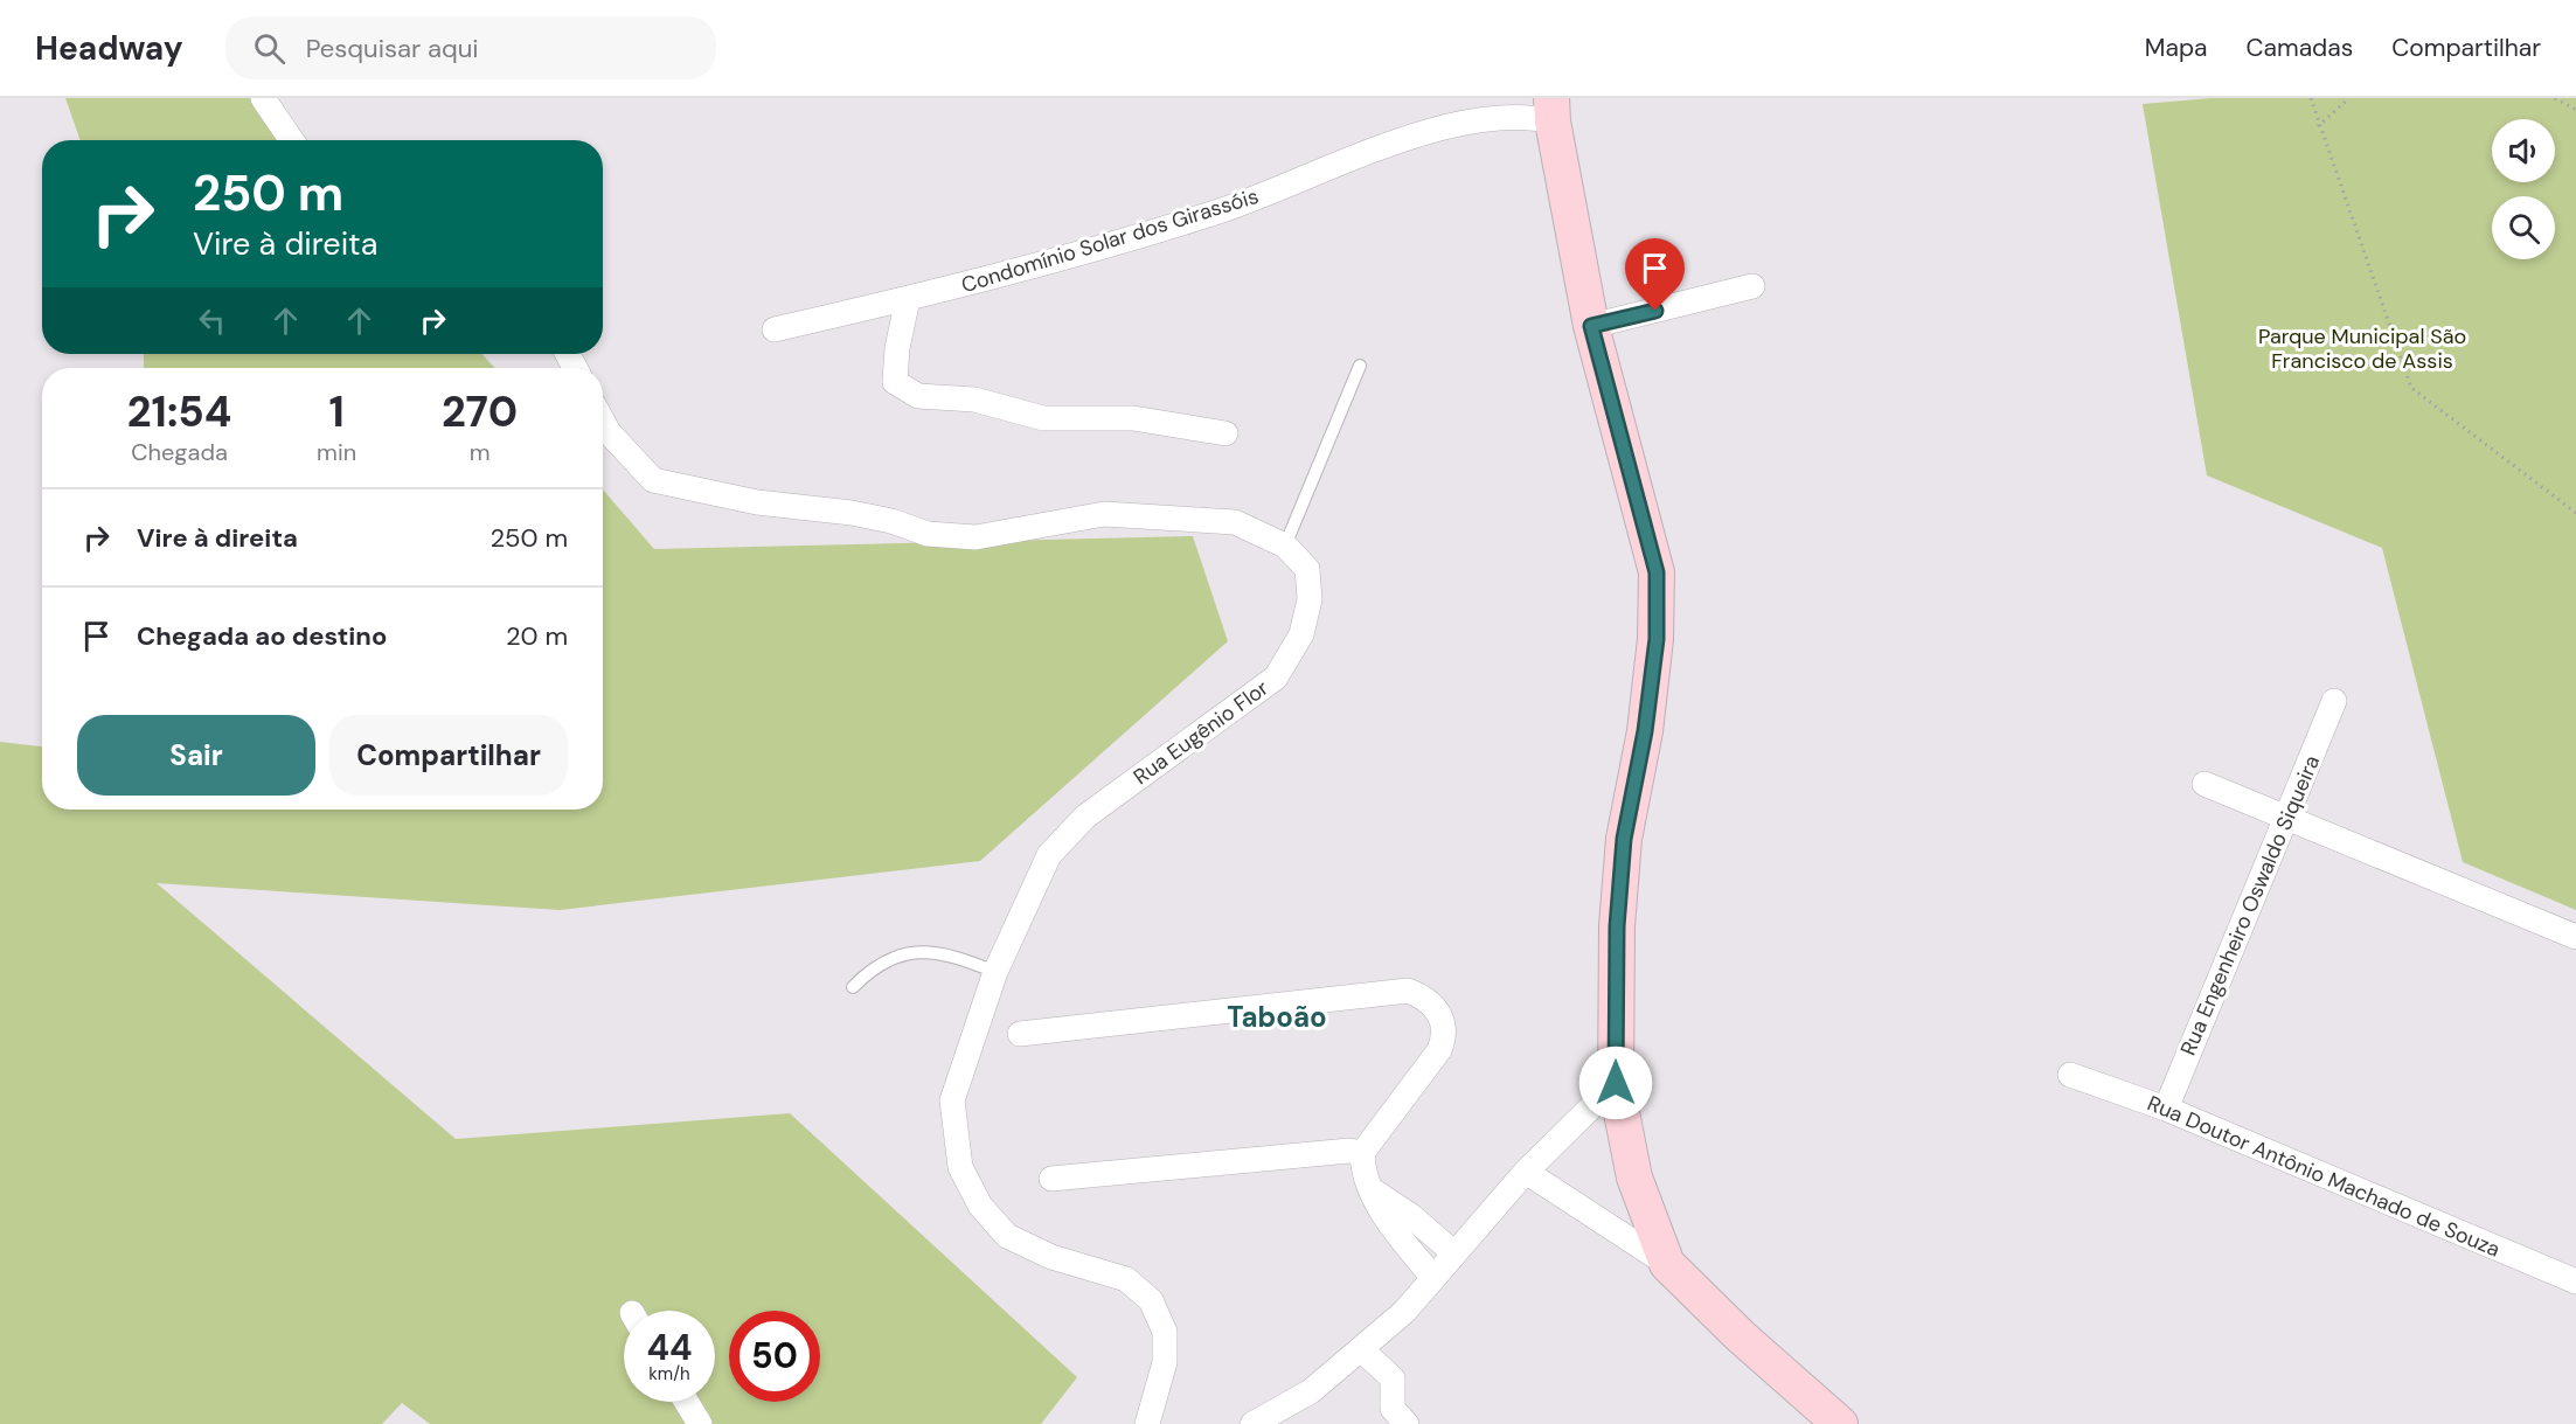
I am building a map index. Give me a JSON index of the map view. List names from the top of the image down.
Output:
{
  "streets": {
    "street": [
      "Condomínio Solar dos Girassóis",
      "Rua Eugênio Flor",
      "Rua Engenheiro Oswaldo Siqueira",
      "Rua Doutor Antônio Machado de Souza"
    ]
  },
  "crossings": [
    ["Rua Engenheiro Oswaldo Siqueira", "Rua Doutor Antônio Machado de Souza"]
  ],
  "districts": ["Taboão"],
  "parks": ["Parque Municipal São Francisco de Assis"],
  "page": {
    "header": "Headway",
    "search": "Pesquisar aqui",
    "nav": ["Mapa", "Camadas", "Compartilhar"],
    "turn": ["250 m", "Vire à direita"],
    "eta": [
      "21:54",
      "Chegada",
      "1",
      "min",
      "270",
      "m"
    ],
    "list": [
      {
        "name": "Vire à direita",
        "value": "250 m"
      },
      {
        "name": "Chegada ao destino",
        "value": "20 m"
      }
    ],
    "buttons": ["Sair", "Compartilhar"],
    "speed": "44 km/h",
    "limit": "50"
  }
}
